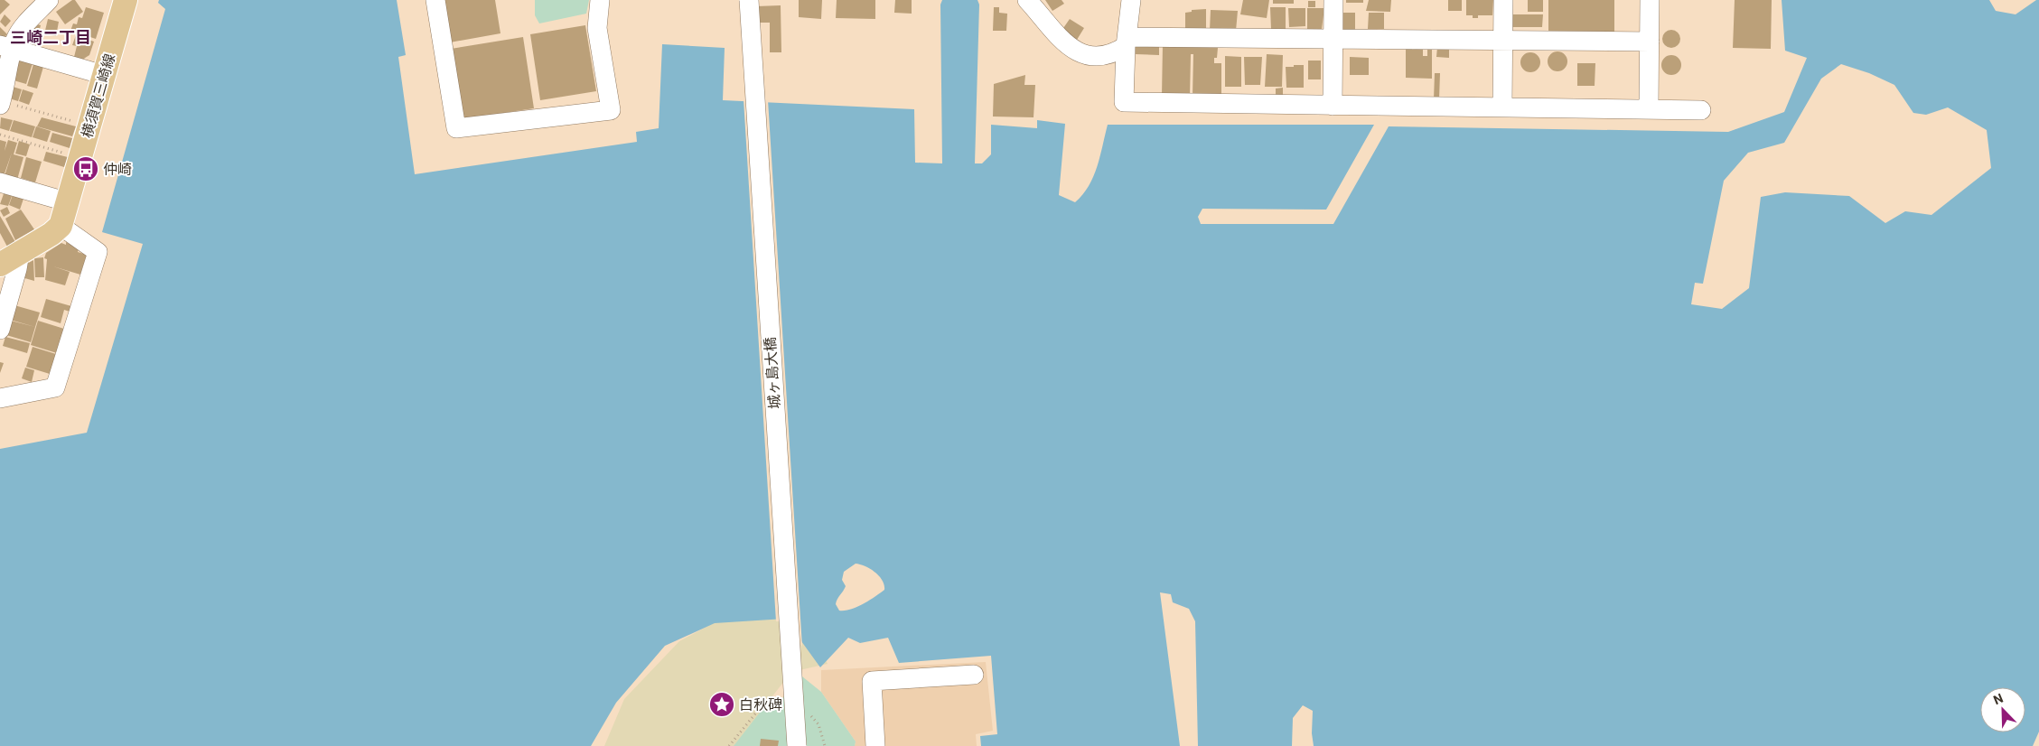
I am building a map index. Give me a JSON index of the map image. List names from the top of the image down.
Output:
{
  "streets": {
    "main road": ["横須賀三崎線"],
    "street": ["城ヶ島大橋"]
  },
  "districts": ["三崎二丁目"],
  "places": {
    "bus stop": ["仲崎"],
    "place": ["白秋碑"]
  },
  "north": "top left"
}
